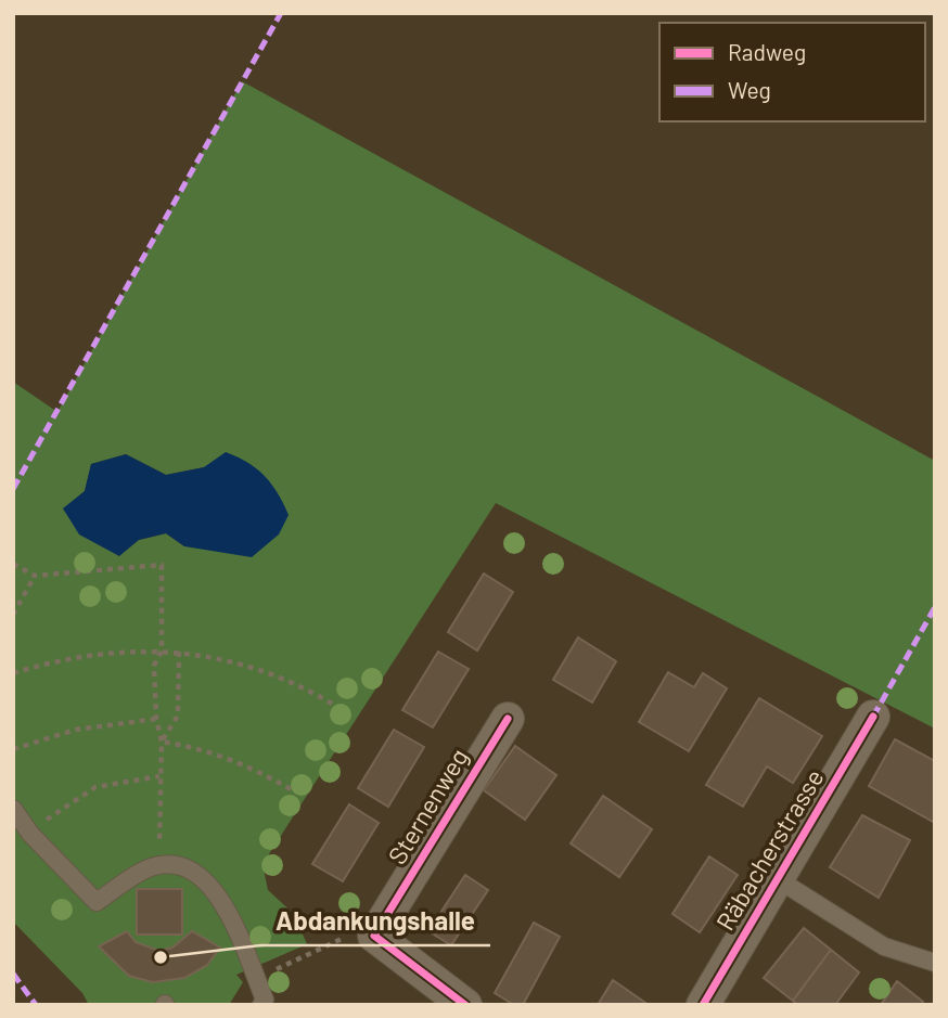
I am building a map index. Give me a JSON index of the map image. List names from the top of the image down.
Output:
{
  "streets": {
    "street": ["Sternenweg", "Räbacherstrasse"]
  },
  "places": ["Abdankungshalle"],
  "legend": ["Radweg", "Weg"]
}
